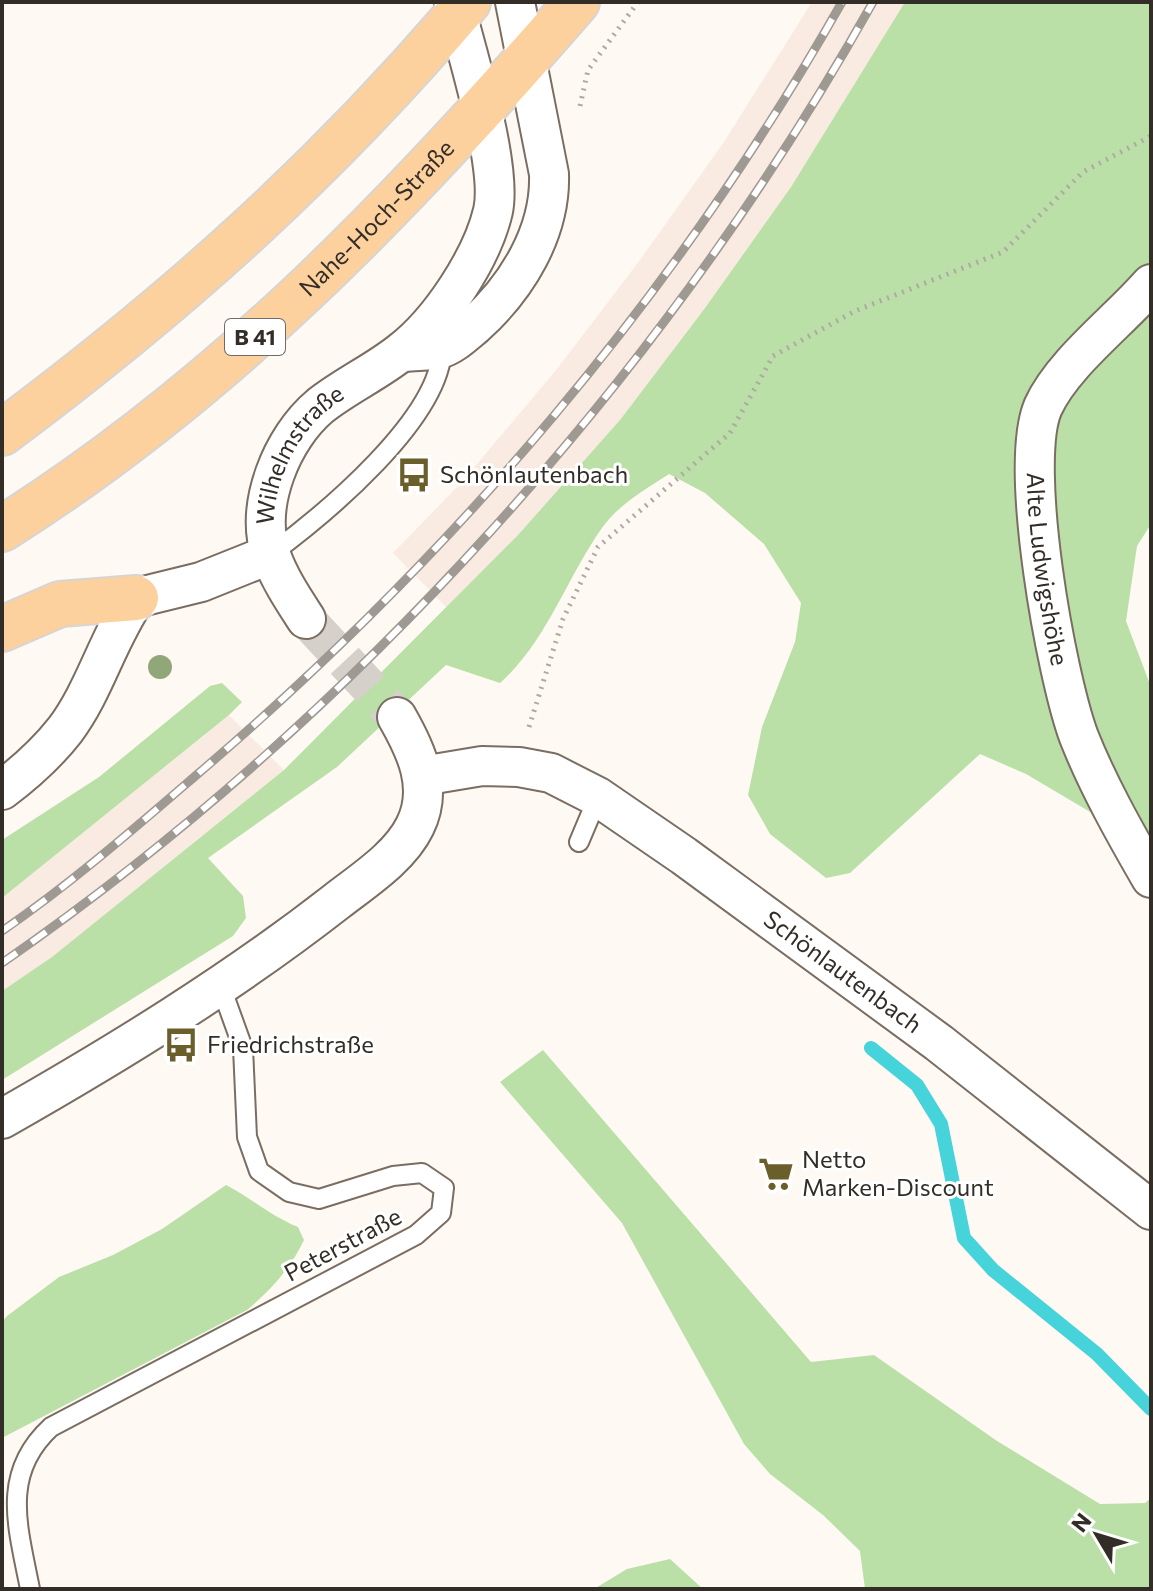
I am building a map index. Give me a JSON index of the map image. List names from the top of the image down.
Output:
{
  "streets": {
    "main road": ["Nahe-Hoch-Straße", "B 41"],
    "street": ["Wilhelmstraße", "Alte Ludwigshöhe", "Schönlautenbach"],
    "lane": ["Peterstraße"]
  },
  "crossings": [
    ["Nahe-Hoch-Straße", "Wilhelmstraße"]
  ],
  "places": {
    "bus stop": ["Schönlautenbach", "Friedrichstraße"],
    "supermarket": ["Netto Marken-Discount"]
  },
  "north": "top left"
}
